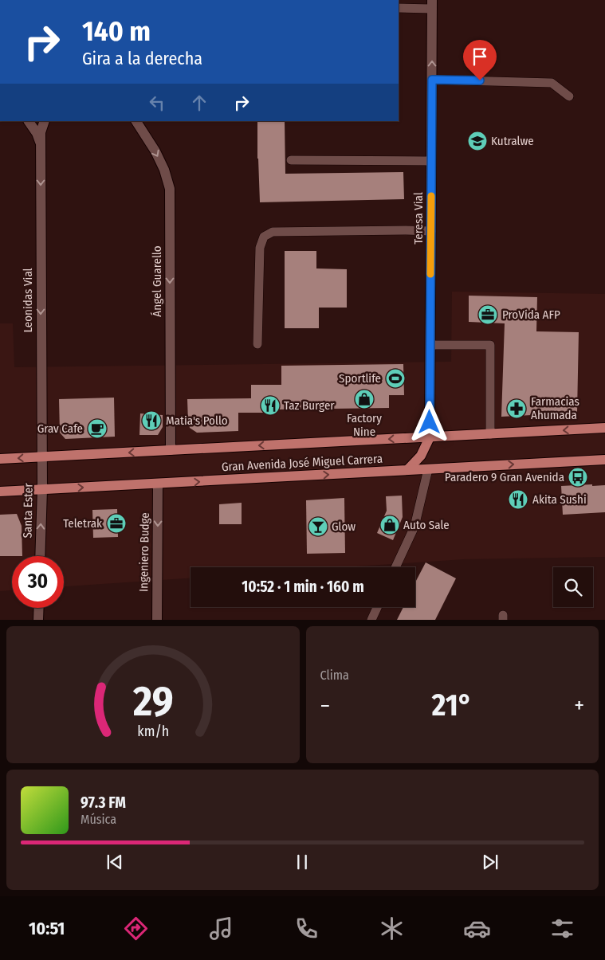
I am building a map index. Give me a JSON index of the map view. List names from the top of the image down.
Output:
{
  "streets": {
    "main road": ["Gran Avenida José Miguel Carrera"],
    "street": [
      "Teresa Vial",
      "Ángel Guarello",
      "Leonidas Vial",
      "Santa Ester",
      "Ingeniero Budge"
    ]
  },
  "crossings": [
    ["Teresa Vial", "Gran Avenida José Miguel Carrera"],
    ["Ángel Guarello", "Gran Avenida José Miguel Carrera"],
    ["Leonidas Vial", "Gran Avenida José Miguel Carrera"],
    ["Leonidas Vial", "Santa Ester"],
    ["Gran Avenida José Miguel Carrera", "Santa Ester"],
    ["Gran Avenida José Miguel Carrera", "Ingeniero Budge"]
  ],
  "one_way": [
    "Ángel Guarello",
    "Leonidas Vial",
    "Santa Ester",
    "Ingeniero Budge"
  ],
  "places": {
    "school or university": ["Kutralwe"],
    "office": ["ProVida AFP", "Teletrak"],
    "sports": ["Sportlife"],
    "shop": ["Factory Nine", "Auto Sale"],
    "restaurant": ["Taz Burger", "Matia's Pollo", "Akita Sushi"],
    "pharmacy": ["Farmacias Ahumada"],
    "cafe": ["Grav Cafe"],
    "bus stop": ["Paradero 9 Gran Avenida"],
    "bar": ["Glow"]
  },
  "page": {
    "turn": ["140 m", "Gira a la derecha"],
    "limit": "30",
    "trip": "10:52 · 1 min · 160 m",
    "tile": "Clima",
    "heat": ["−", "21°", "+"],
    "song": ["97.3 FM", "Música"],
    "tabs": "10:51",
    "gauge": ["29", "km/h"]
  }
}
